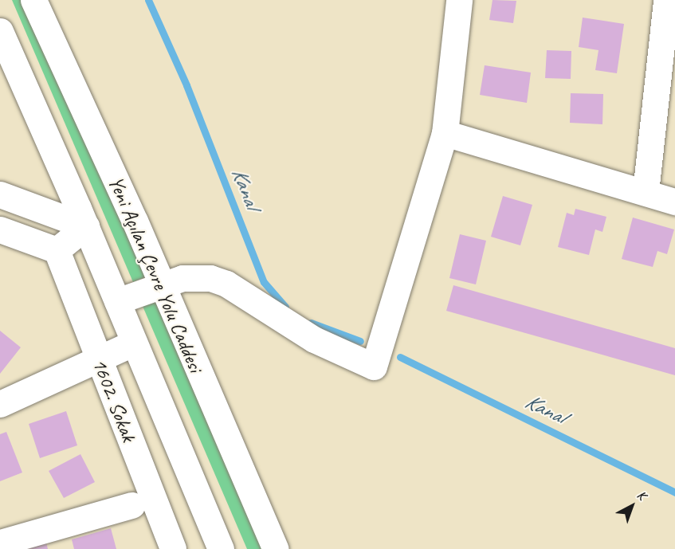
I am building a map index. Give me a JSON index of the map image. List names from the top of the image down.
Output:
{
  "streets": {
    "street": ["Yeni Açılan Çevre Yolu Caddesi", "1602. Sokak"]
  },
  "water": ["Kanal"],
  "north": "top right"
}
